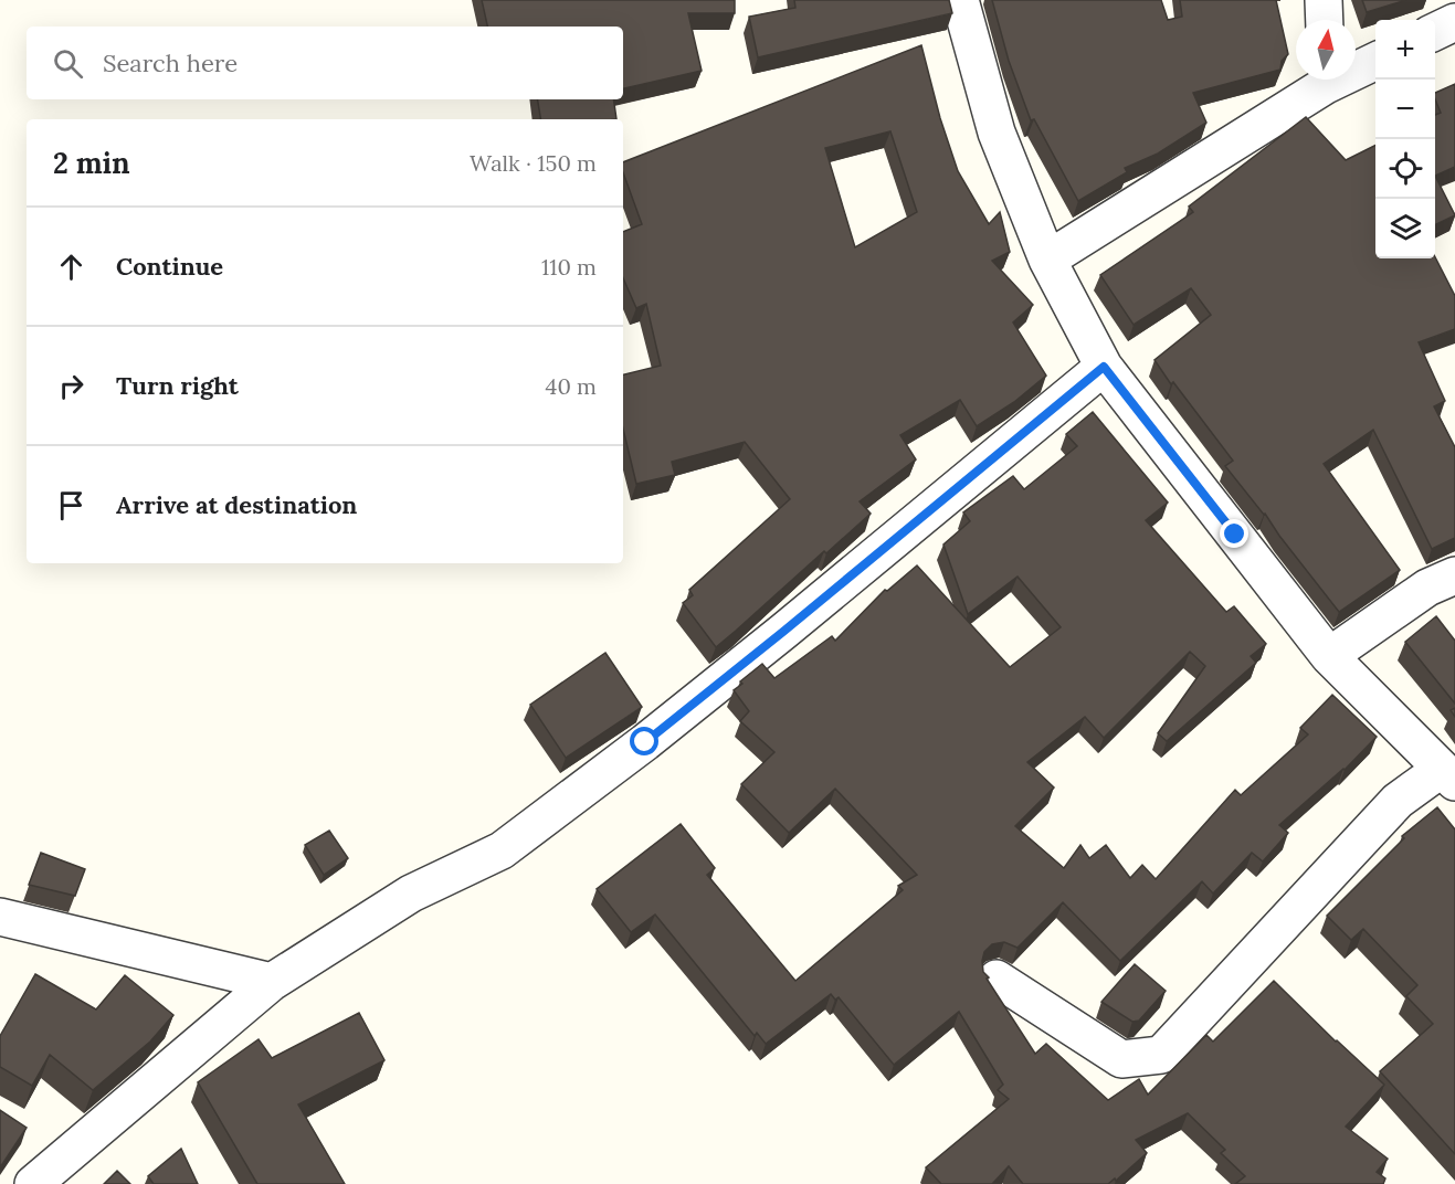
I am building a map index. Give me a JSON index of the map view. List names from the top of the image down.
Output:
{
  "north": "top",
  "page": {
    "map_buttons": ["+", "−"],
    "search": "Search here",
    "heading": ["2 min", "Walk · 150 m"],
    "list": [
      ["Continue", "110 m"],
      ["Turn right", "40 m"],
      "Arrive at destination"
    ]
  }
}
